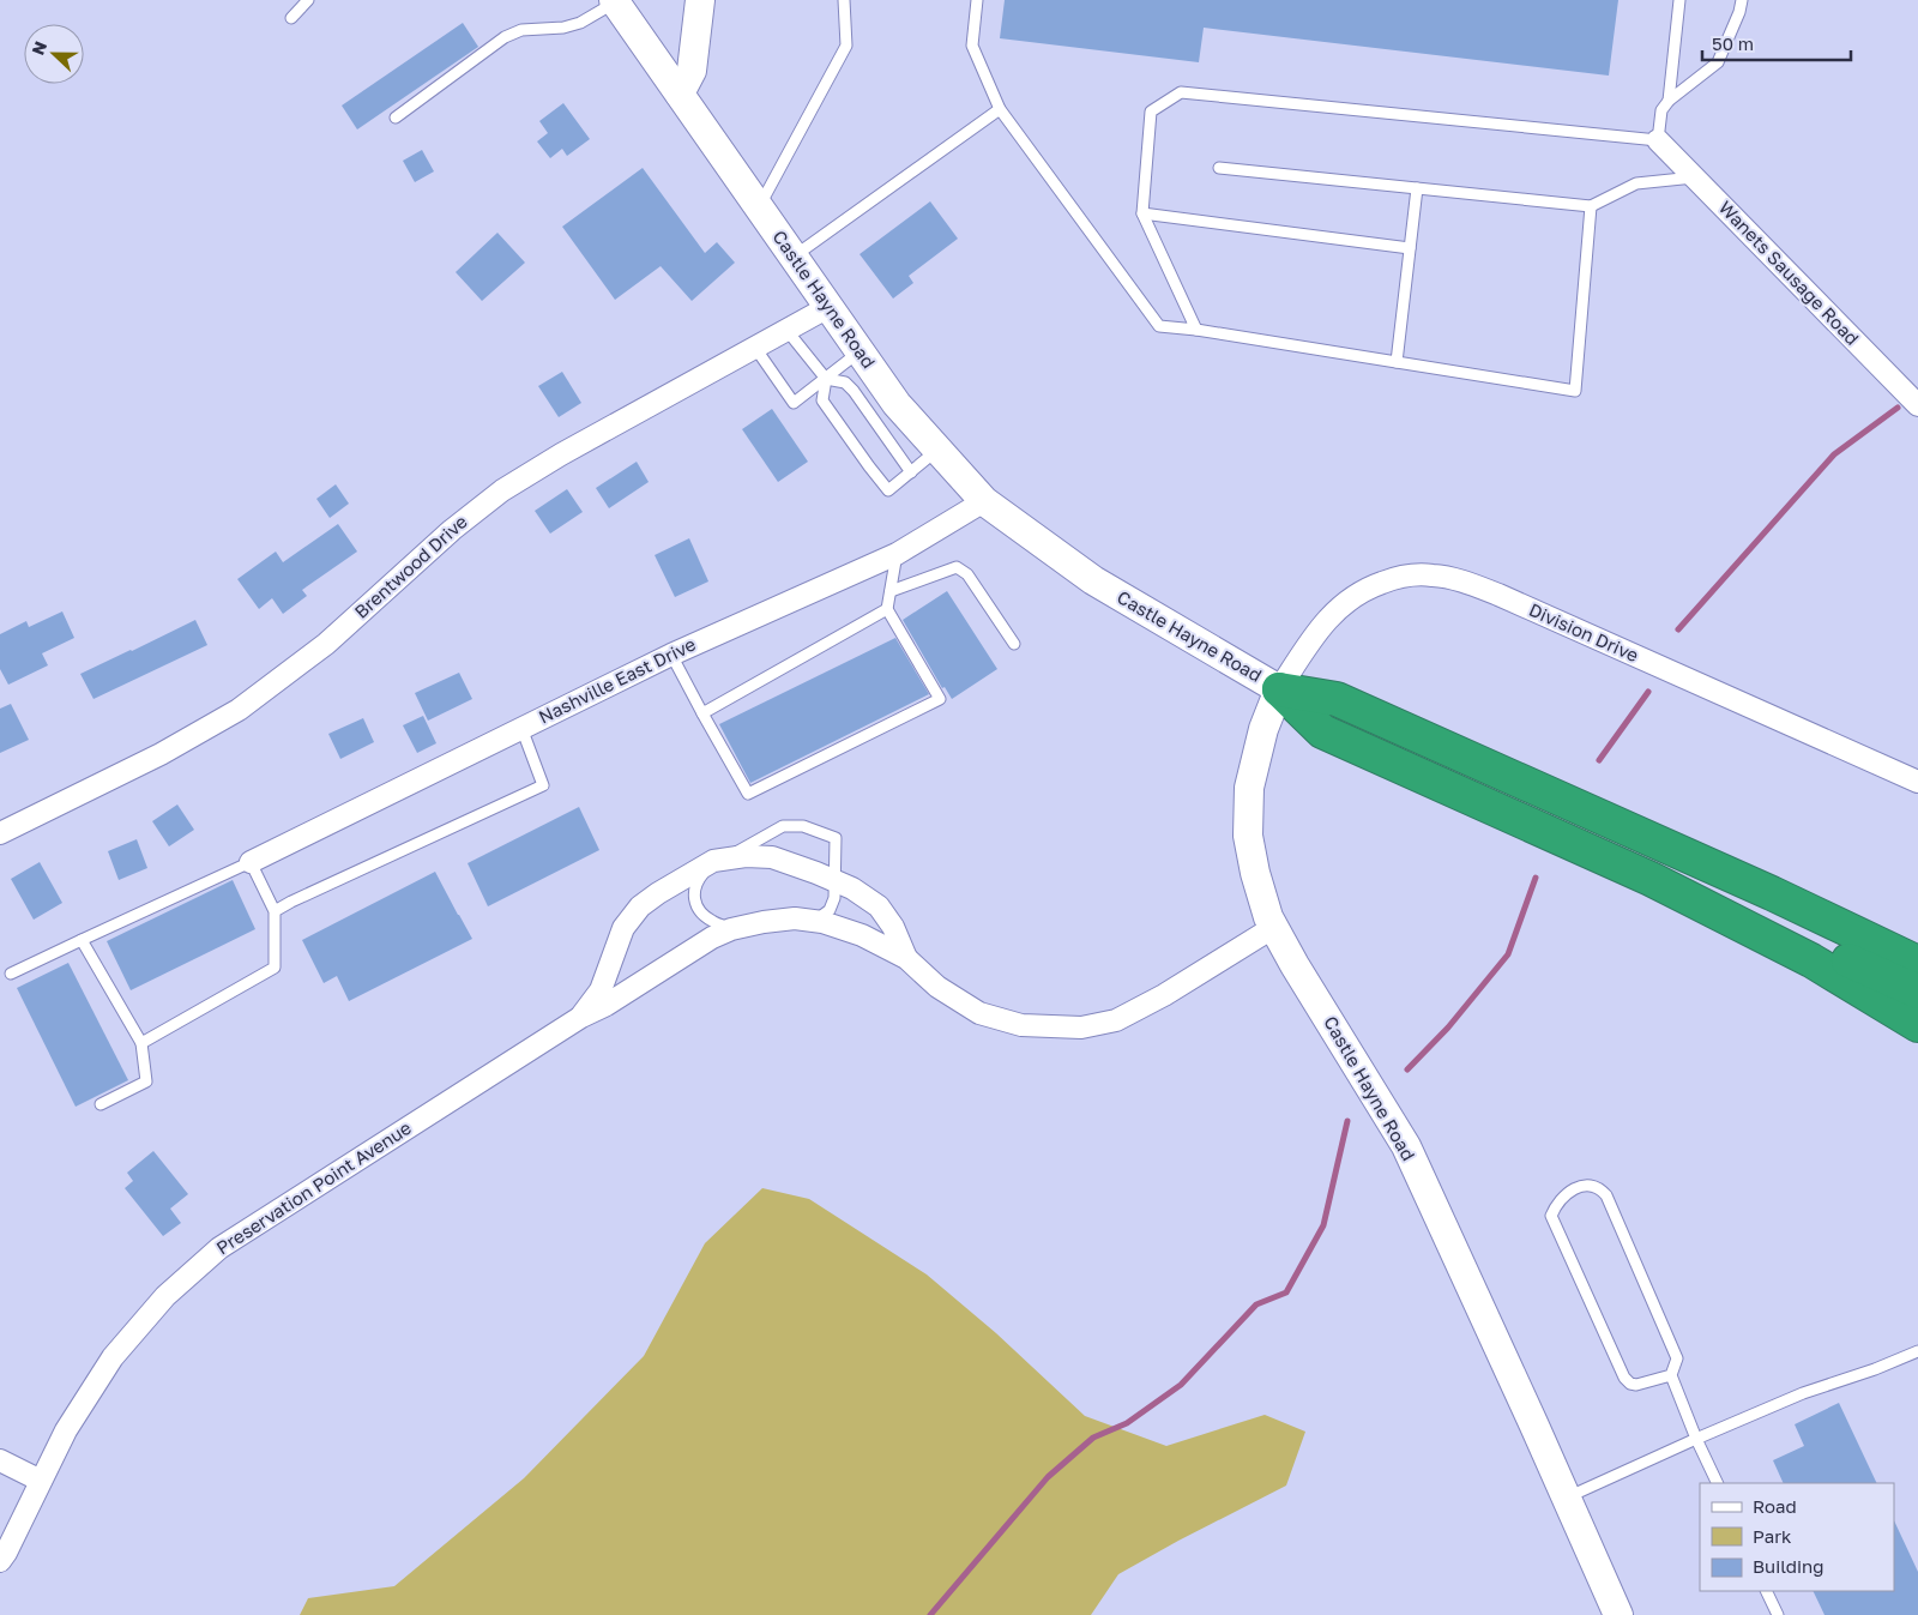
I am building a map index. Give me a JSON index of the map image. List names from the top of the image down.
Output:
{
  "streets": {
    "main road": ["Castle Hayne Road"],
    "street": [
      "Wanets Sausage Road",
      "Brentwood Drive",
      "Division Drive",
      "Nashville East Drive",
      "Preservation Point Avenue"
    ]
  },
  "crossings": [
    ["Castle Hayne Road", "Brentwood Drive"],
    ["Castle Hayne Road", "Division Drive"],
    ["Castle Hayne Road", "Nashville East Drive"],
    ["Castle Hayne Road", "Preservation Point Avenue"]
  ],
  "legend": ["Road", "Park", "Building"],
  "scale_bar": "50 m",
  "north": "left"
}
